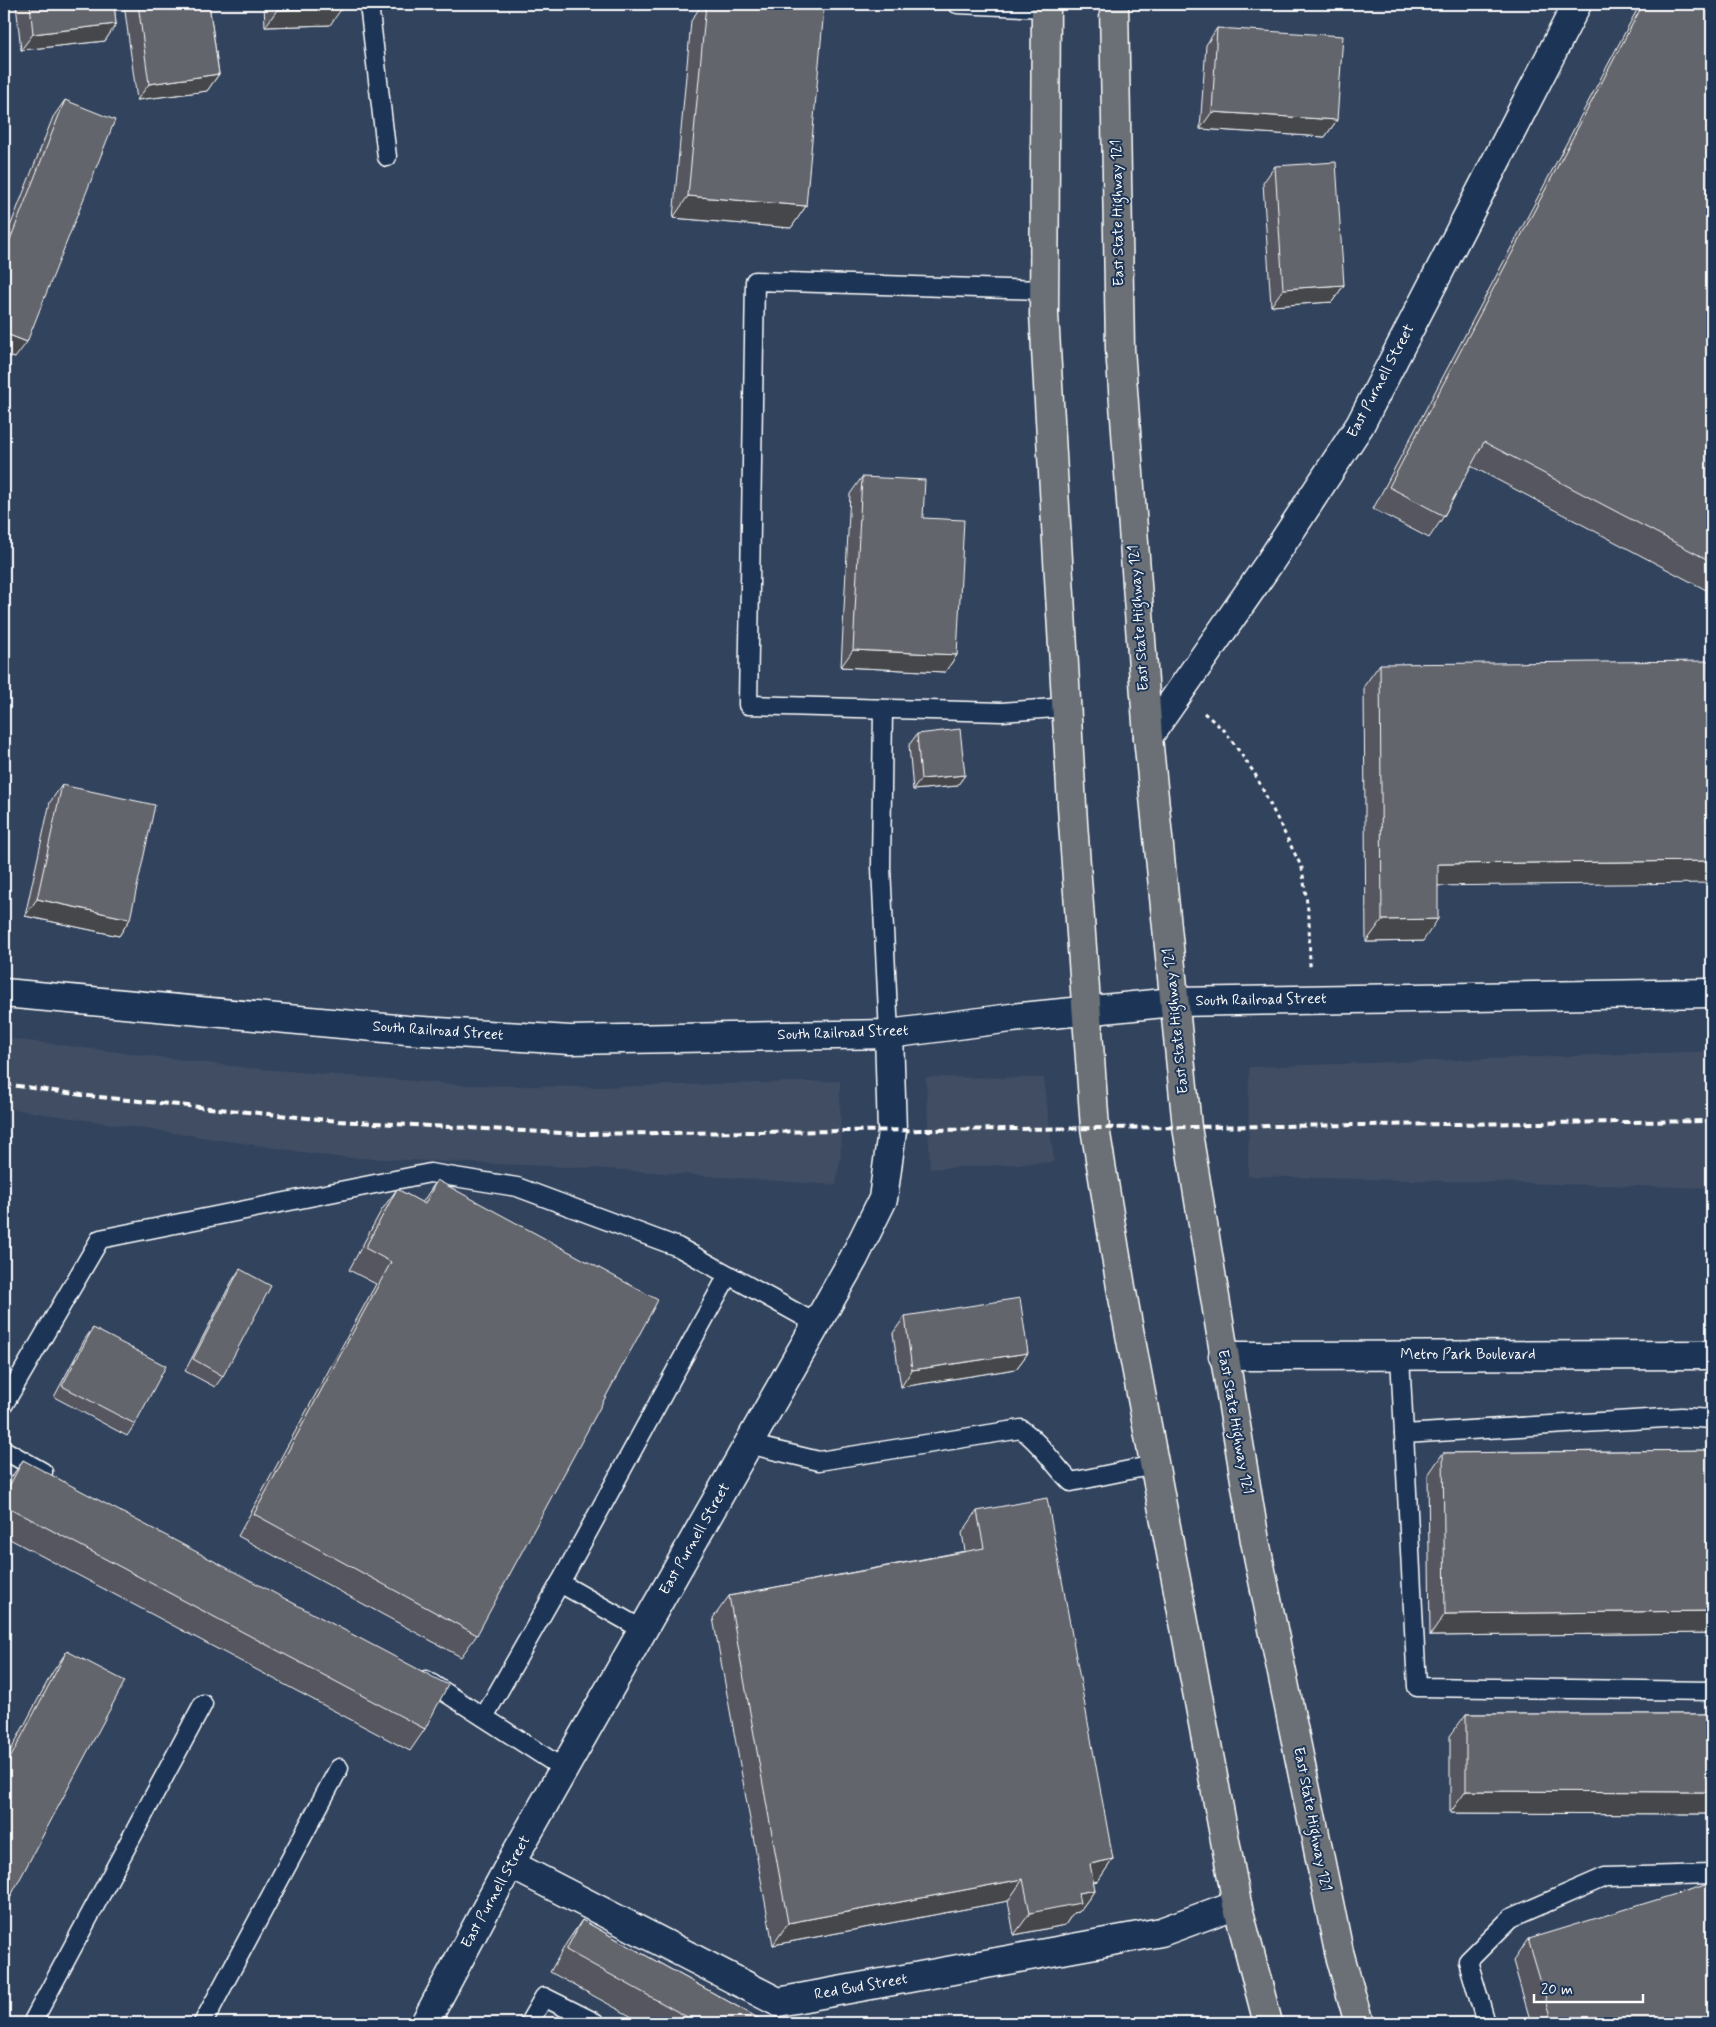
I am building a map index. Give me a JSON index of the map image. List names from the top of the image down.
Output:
{
  "streets": {
    "main road": ["East State Highway 121"],
    "street": [
      "East Purnell Street",
      "South Railroad Street",
      "Metro Park Boulevard",
      "Red Bud Street"
    ]
  },
  "crossings": [
    ["East State Highway 121", "East Purnell Street"],
    ["East State Highway 121", "South Railroad Street"],
    ["East State Highway 121", "Metro Park Boulevard"],
    ["East Purnell Street", "South Railroad Street"],
    ["East Purnell Street", "Red Bud Street"]
  ],
  "scale_bar": "20 m"
}
